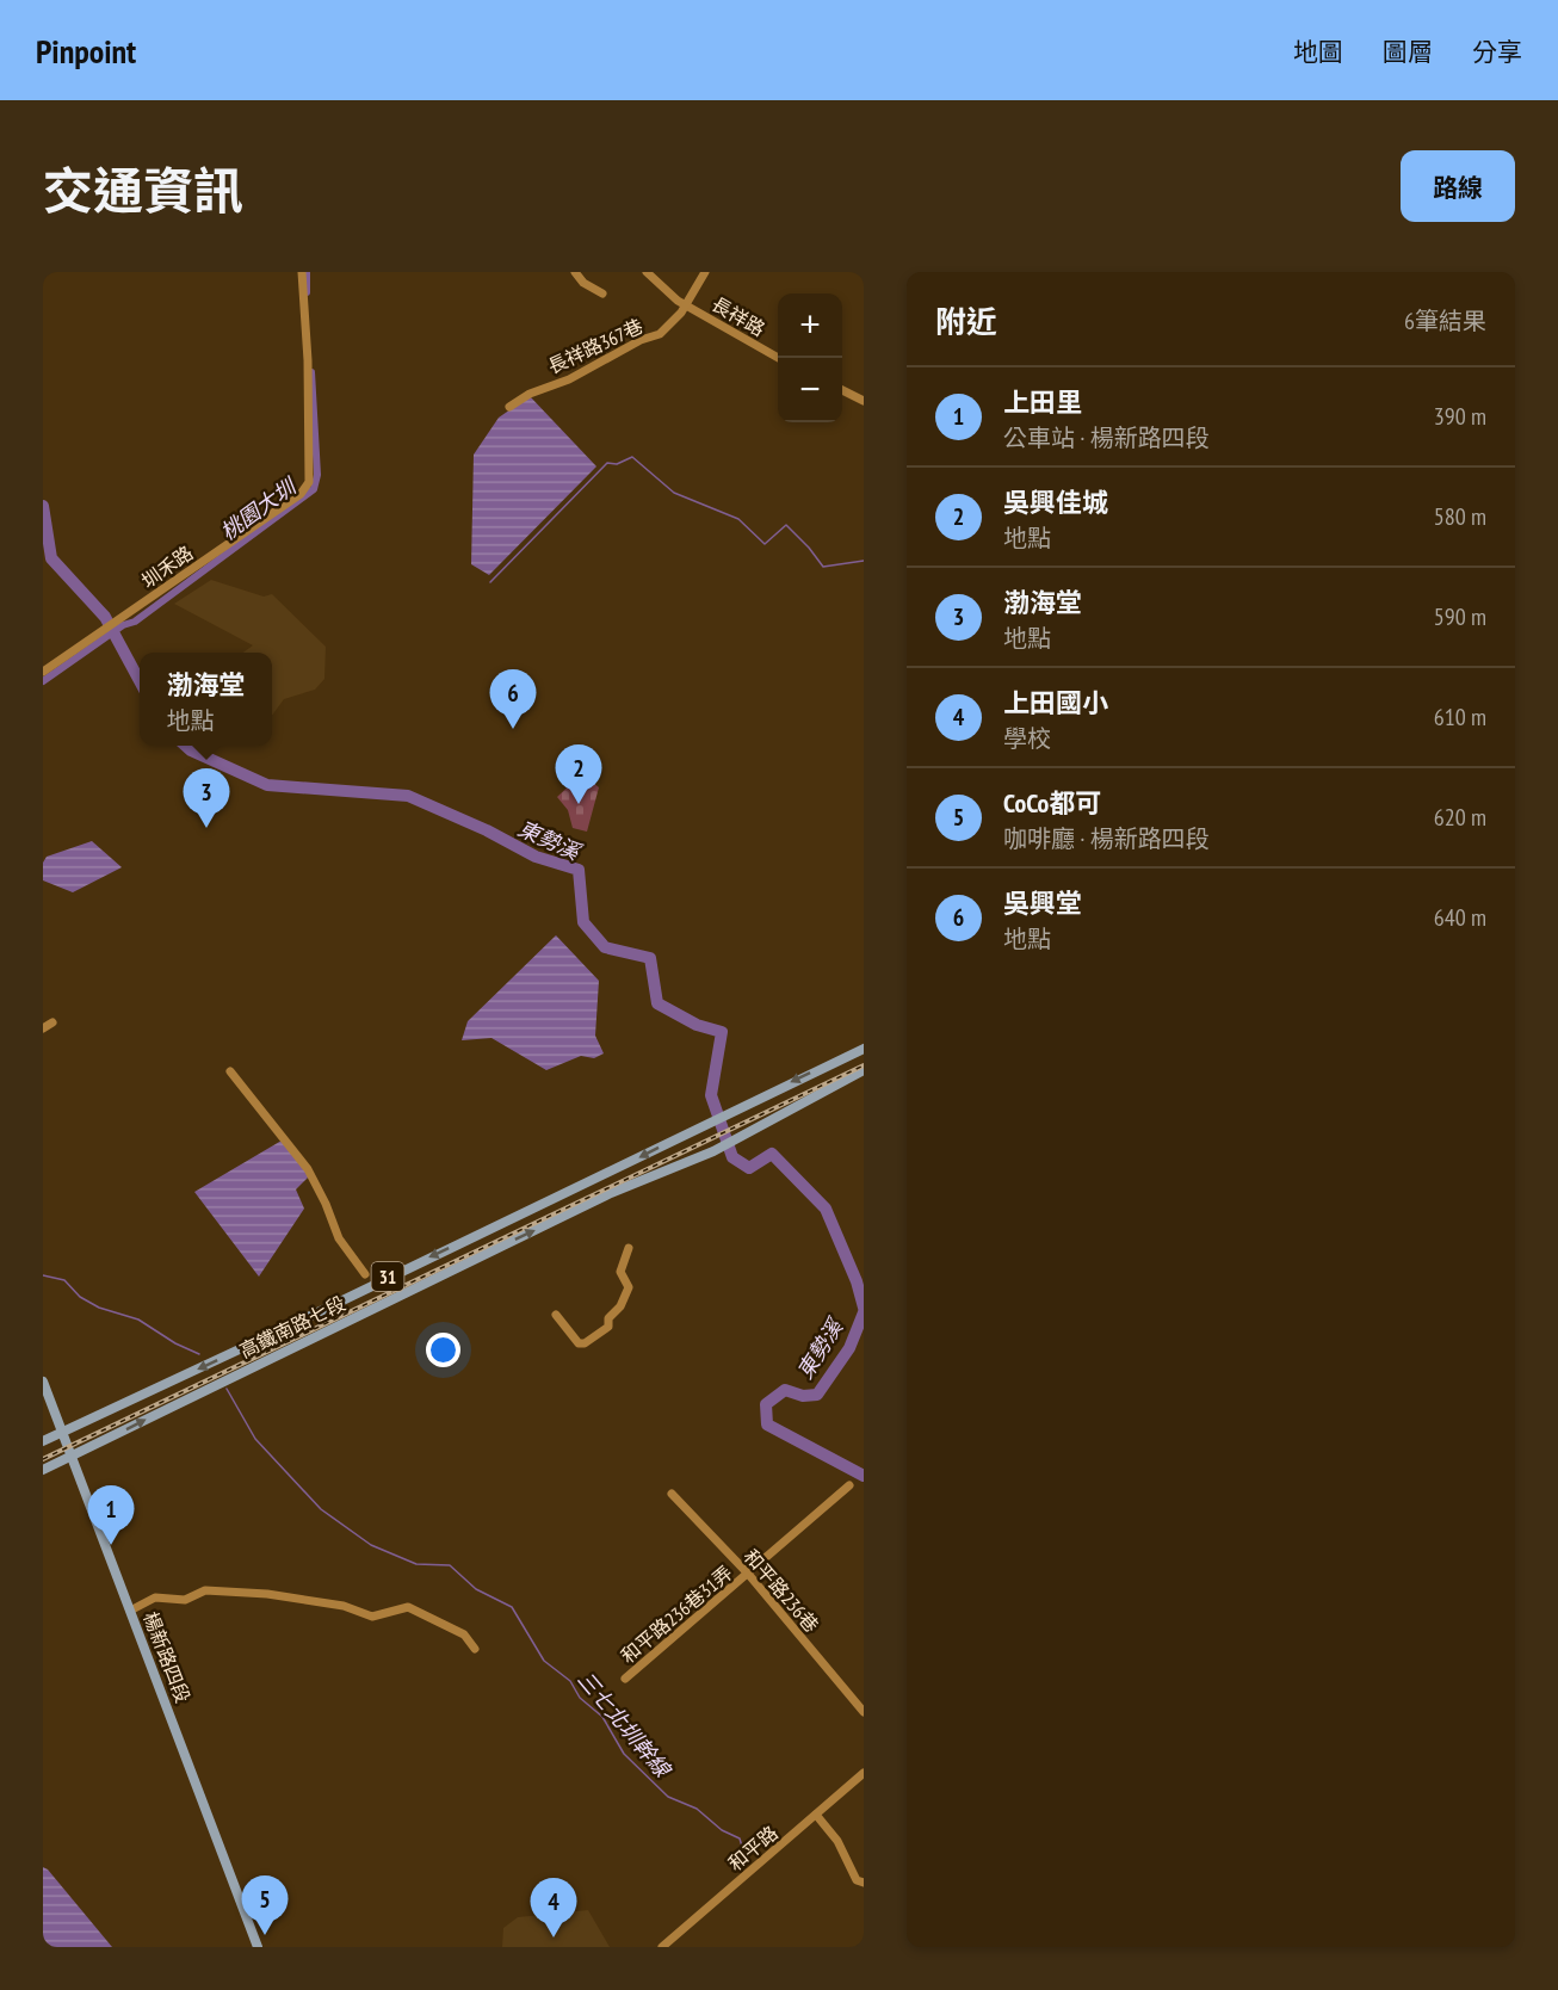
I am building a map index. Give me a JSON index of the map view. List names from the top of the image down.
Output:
{
  "streets": {
    "main road": ["31", "高鐵南路七段", "楊新路四段"],
    "street": [
      "長祥路",
      "長祥路367巷",
      "圳禾路",
      "和平路236巷",
      "和平路236巷31弄",
      "和平路"
    ]
  },
  "crossings": [
    ["長祥路", "長祥路367巷"],
    ["高鐵南路七段", "楊新路四段"],
    ["和平路236巷", "和平路236巷31弄"]
  ],
  "water": ["桃園大圳", "東勢溪", "三七北圳幹線"],
  "page": {
    "header": "Pinpoint",
    "nav": ["地圖", "圖層", "分享"],
    "title": "交通資訊",
    "buttons": "路線",
    "heading": ["附近", "6筆結果"],
    "map_buttons": ["+", "−"],
    "list": [
      {
        "mark": "1",
        "name": "上田里",
        "note": "公車站 · 楊新路四段",
        "value": "390 m"
      },
      {
        "mark": "2",
        "name": "吳興佳城",
        "note": "地點",
        "value": "580 m"
      },
      {
        "mark": "3",
        "name": "渤海堂",
        "note": "地點",
        "value": "590 m"
      },
      {
        "mark": "4",
        "name": "上田國小",
        "note": "學校",
        "value": "610 m"
      },
      {
        "mark": "5",
        "name": "CoCo都可",
        "note": "咖啡廳 · 楊新路四段",
        "value": "620 m"
      },
      {
        "mark": "6",
        "name": "吳興堂",
        "note": "地點",
        "value": "640 m"
      }
    ],
    "popup": ["渤海堂", "地點"],
    "pins": [
      "6",
      "2",
      "3",
      "1",
      "5",
      "4"
    ]
  }
}
